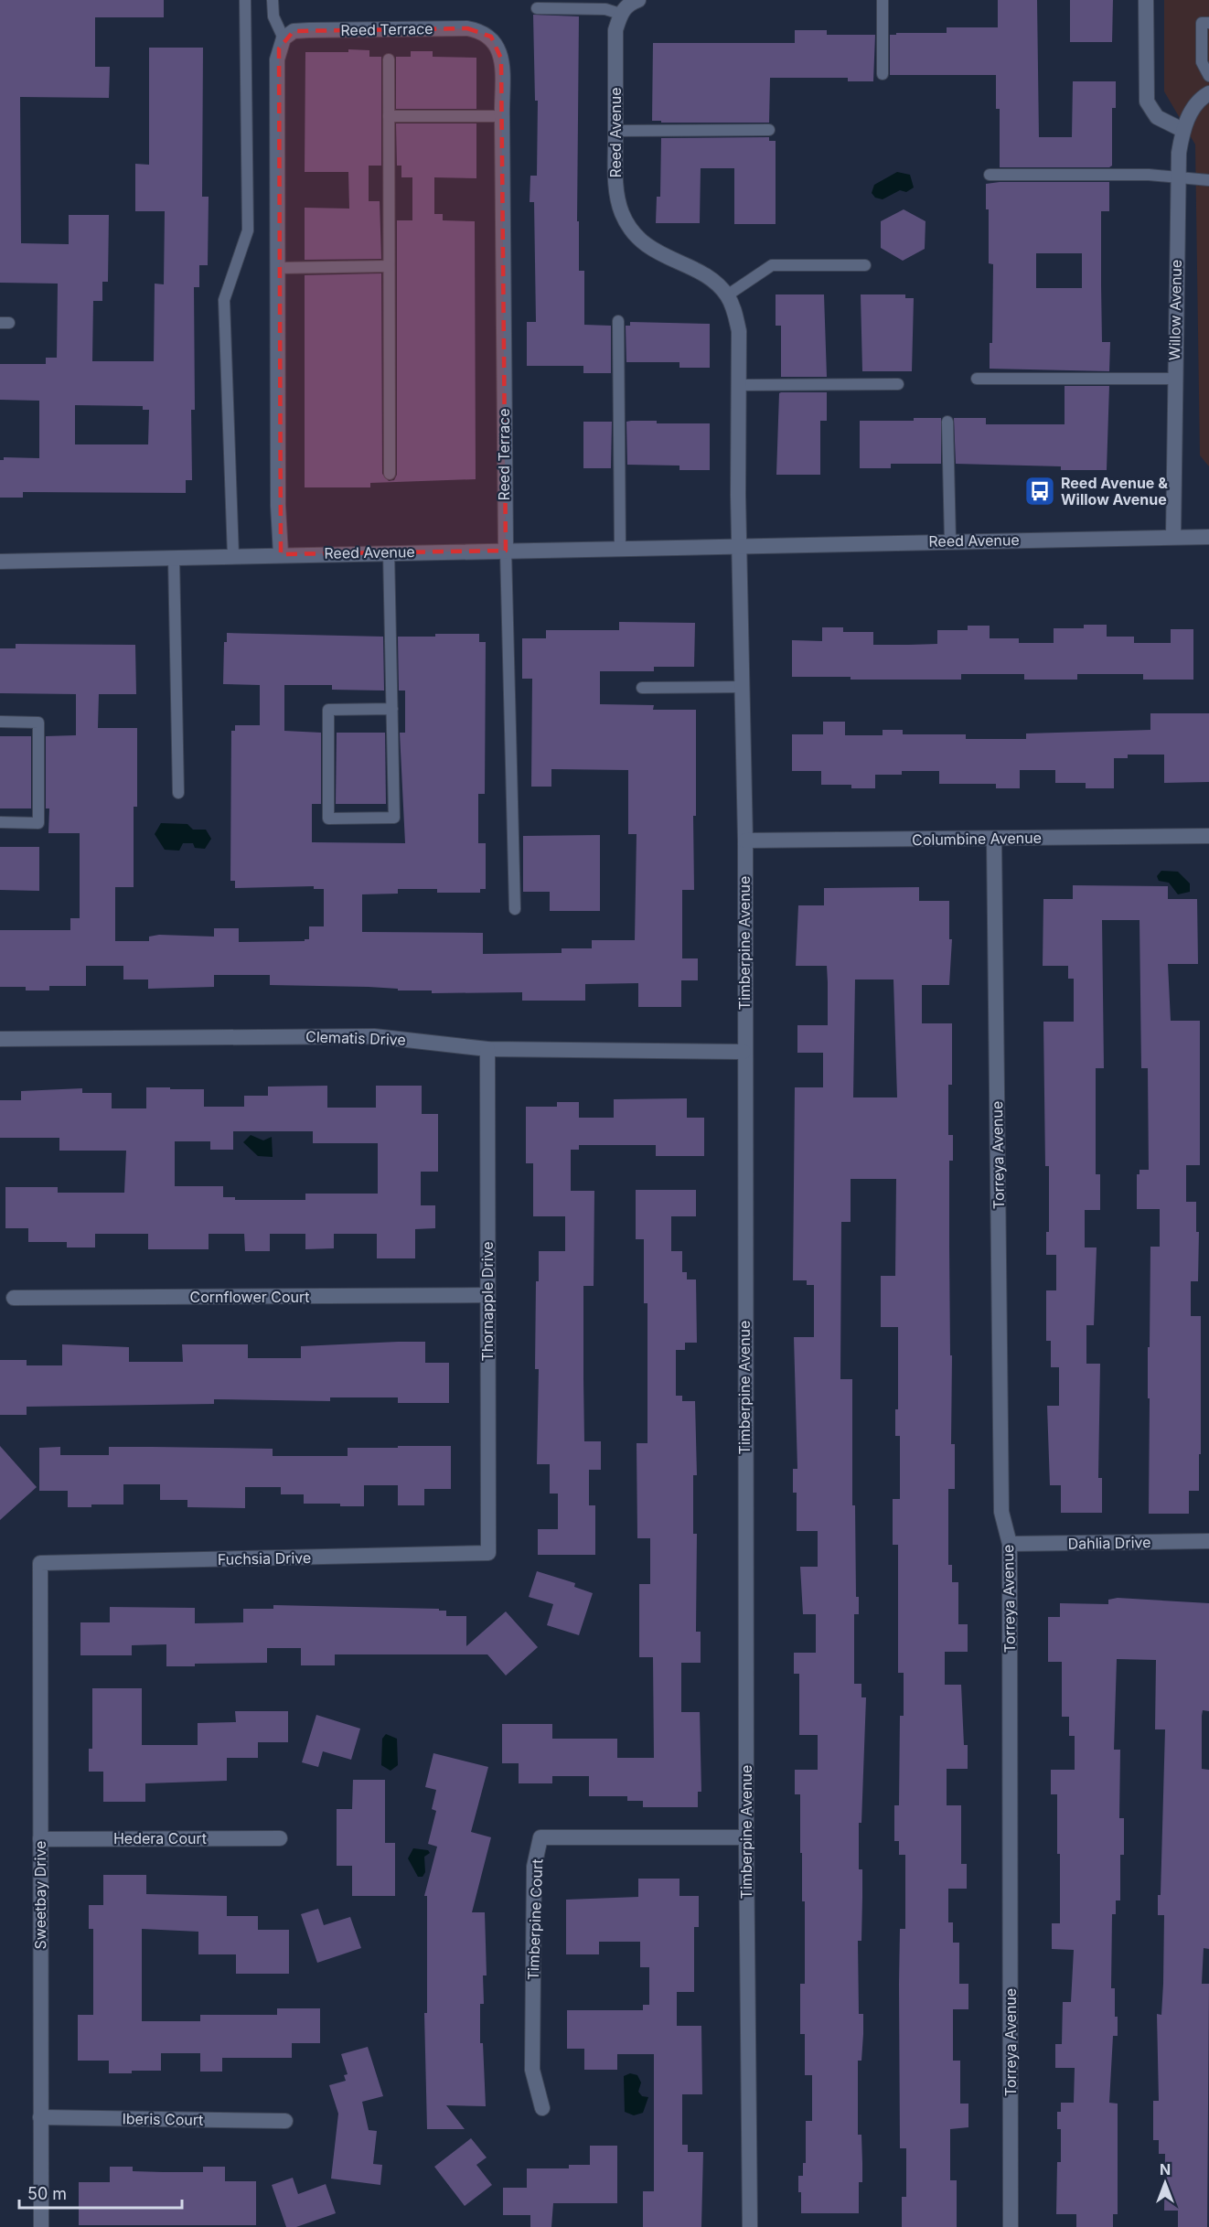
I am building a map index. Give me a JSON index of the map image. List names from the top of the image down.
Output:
{
  "streets": {
    "street": [
      "Reed Terrace",
      "Reed Avenue",
      "Willow Avenue",
      "Columbine Avenue",
      "Timberpine Avenue",
      "Clematis Drive",
      "Torreya Avenue",
      "Cornflower Court",
      "Thornapple Drive",
      "Dahlia Drive",
      "Fuchsia Drive",
      "Hedera Court",
      "Sweetbay Drive",
      "Timberpine Court",
      "Iberis Court"
    ]
  },
  "crossings": [
    ["Reed Terrace", "Reed Avenue"],
    ["Reed Avenue", "Willow Avenue"],
    ["Reed Avenue", "Timberpine Avenue"],
    ["Columbine Avenue", "Timberpine Avenue"],
    ["Columbine Avenue", "Torreya Avenue"],
    ["Timberpine Avenue", "Clematis Drive"],
    ["Timberpine Avenue", "Timberpine Court"],
    ["Clematis Drive", "Thornapple Drive"],
    ["Torreya Avenue", "Dahlia Drive"],
    ["Cornflower Court", "Thornapple Drive"],
    ["Thornapple Drive", "Fuchsia Drive"],
    ["Fuchsia Drive", "Sweetbay Drive"],
    ["Hedera Court", "Sweetbay Drive"],
    ["Sweetbay Drive", "Iberis Court"]
  ],
  "places": {
    "bus stop": ["Reed Avenue & Willow Avenue"]
  },
  "scale_bar": "50 m",
  "north": "top"
}
